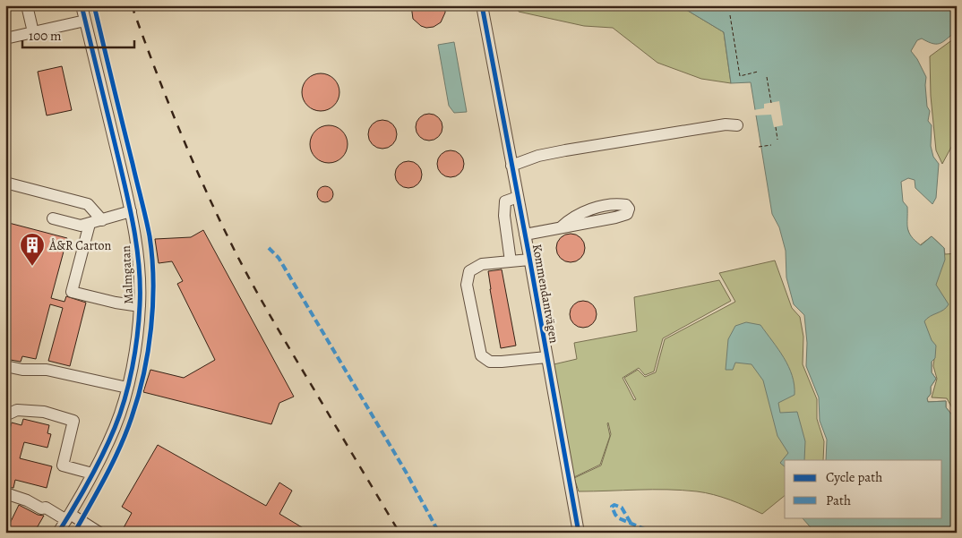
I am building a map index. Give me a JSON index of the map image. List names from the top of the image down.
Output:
{
  "streets": {
    "street": ["Malmgatan", "Kommendantvägen"]
  },
  "places": {
    "building": ["Å&R Carton"]
  },
  "legend": ["Cycle path", "Path"],
  "scale_bar": "100 m"
}
